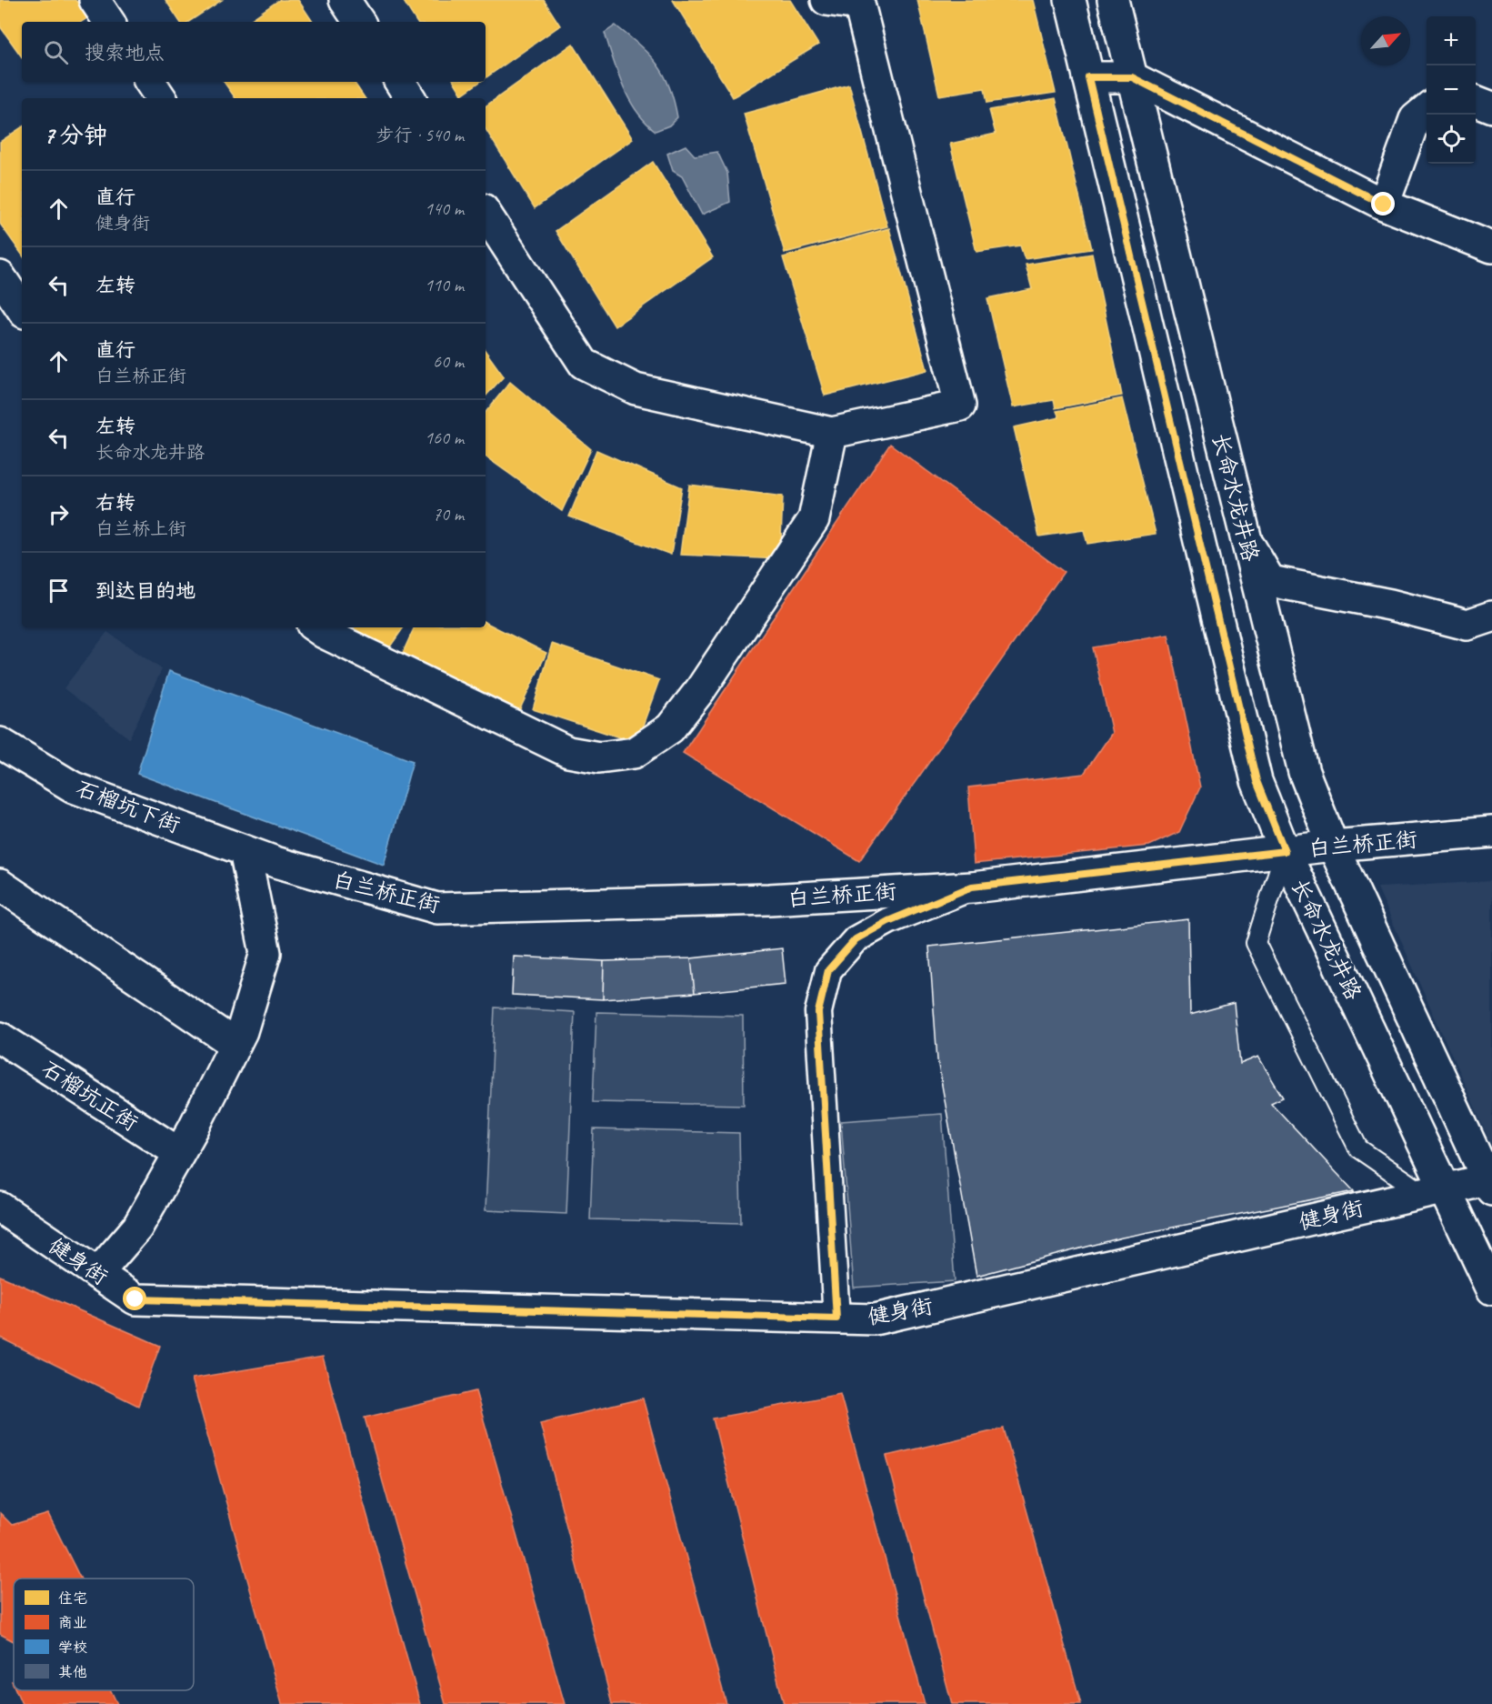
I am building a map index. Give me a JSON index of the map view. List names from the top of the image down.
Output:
{
  "streets": {
    "street": [
      "长命水龙井路",
      "石榴坑下街",
      "白兰桥正街",
      "石榴坑正街",
      "健身街"
    ]
  },
  "crossings": [
    ["长命水龙井路", "白兰桥正街"],
    ["长命水龙井路", "健身街"],
    ["石榴坑下街", "白兰桥正街"]
  ],
  "legend": [
    "住宅",
    "商业",
    "学校",
    "其他"
  ],
  "north": "top right",
  "page": {
    "map_buttons": ["+", "−"],
    "search": "搜索地点",
    "heading": ["7 分钟", "步行 · 540 m"],
    "list": [
      ["直行", "健身街", "140 m"],
      ["左转", "110 m"],
      ["直行", "白兰桥正街", "60 m"],
      ["左转", "长命水龙井路", "160 m"],
      ["右转", "白兰桥上街", "70 m"],
      "到达目的地"
    ]
  }
}
